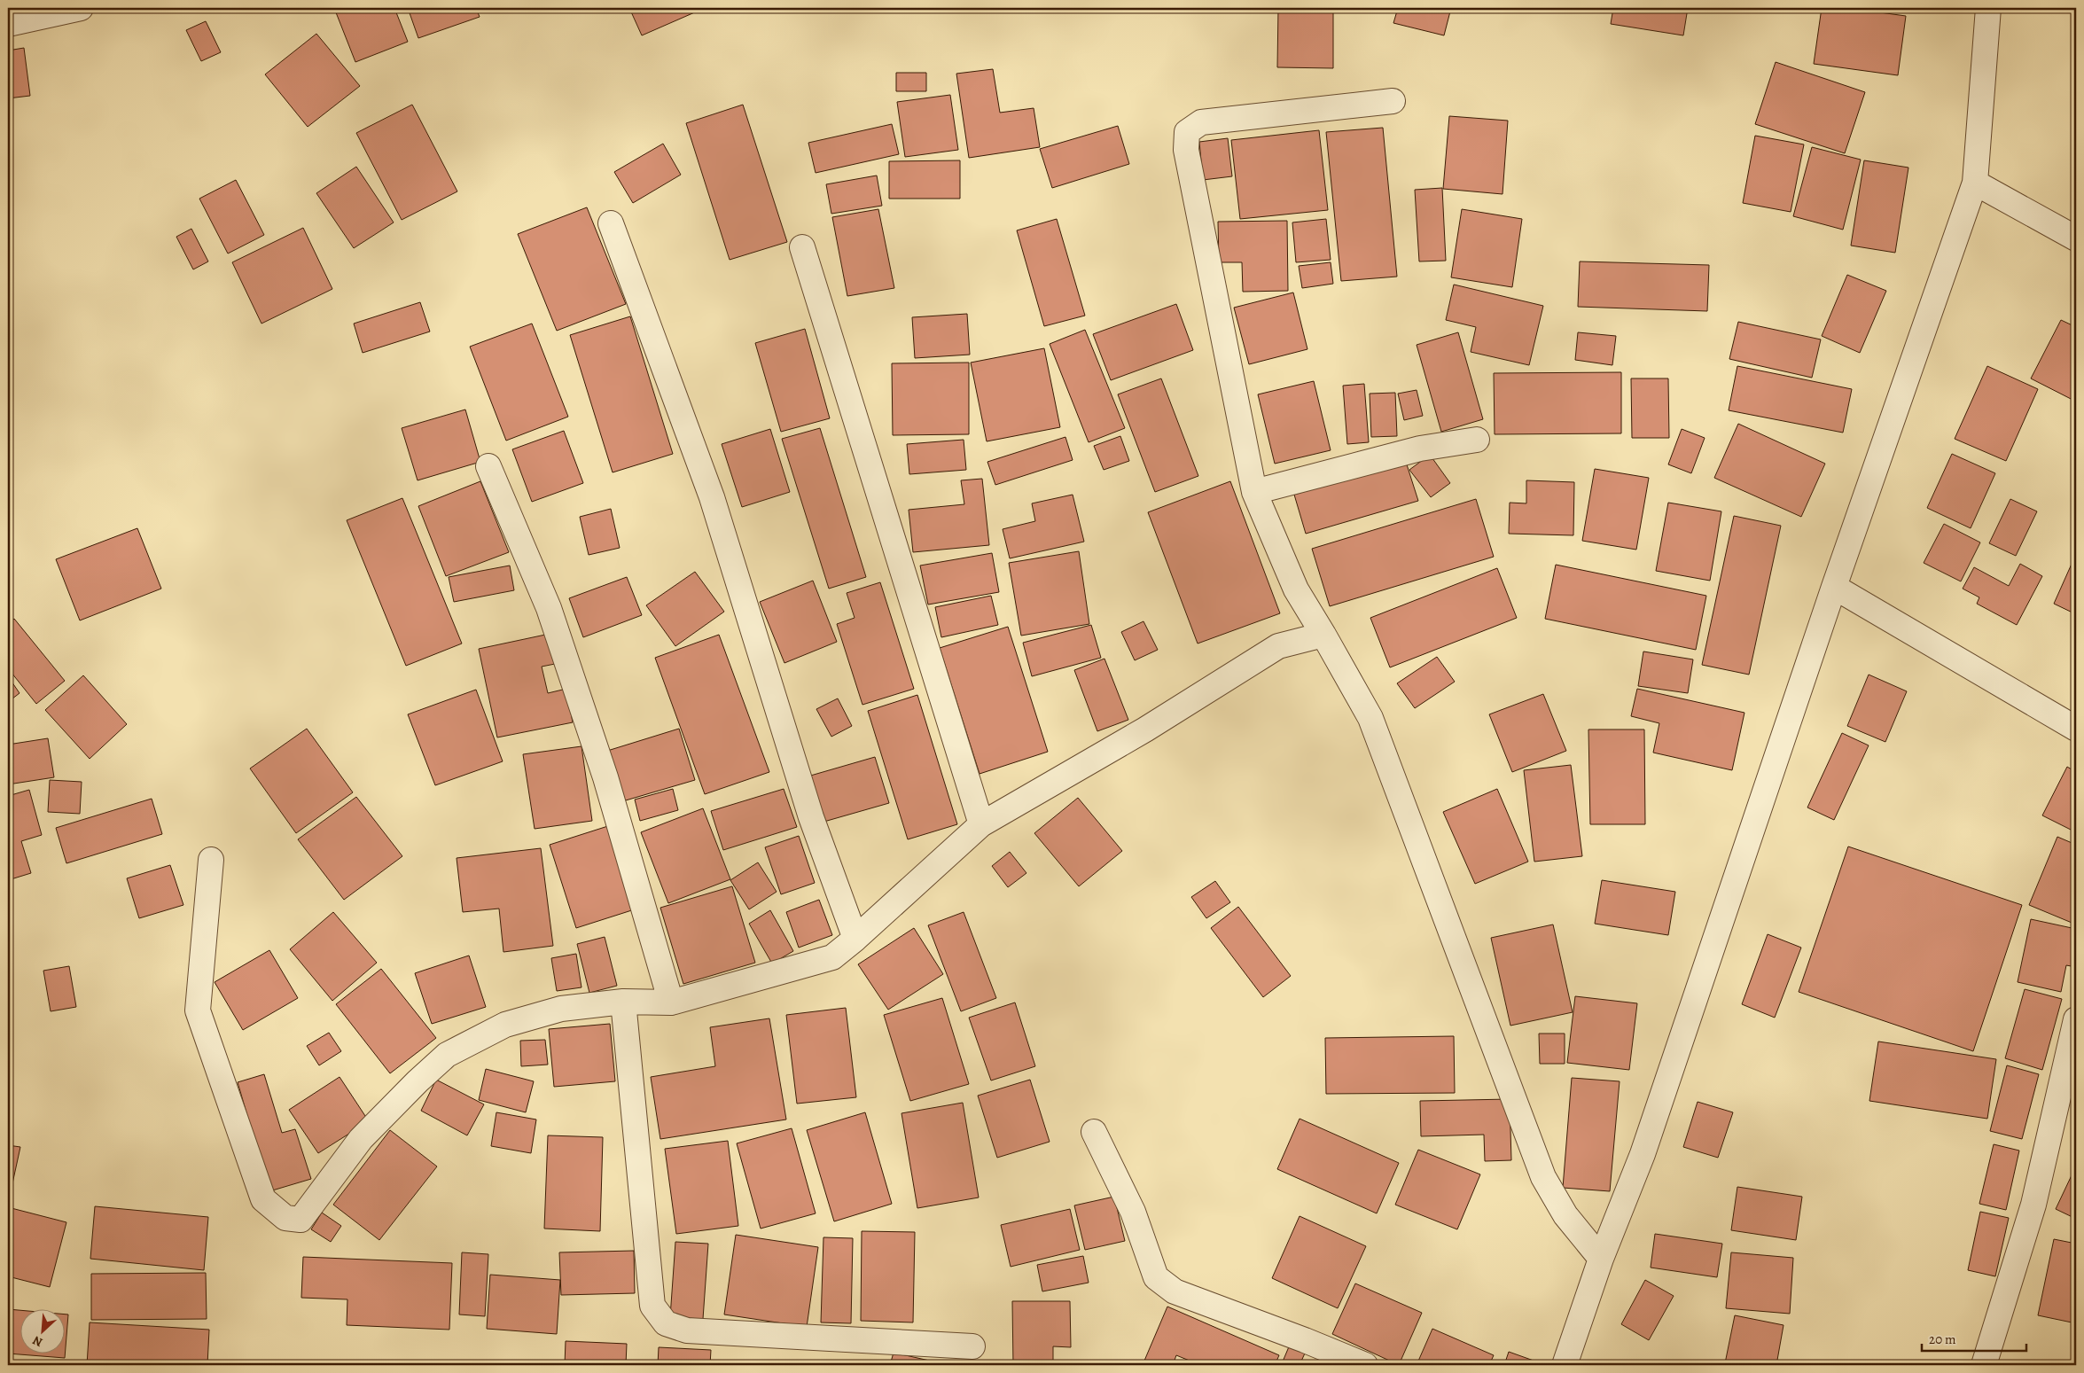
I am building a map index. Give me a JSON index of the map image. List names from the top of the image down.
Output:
{
  "scale_bar": "20 m",
  "north": "bottom left"
}
